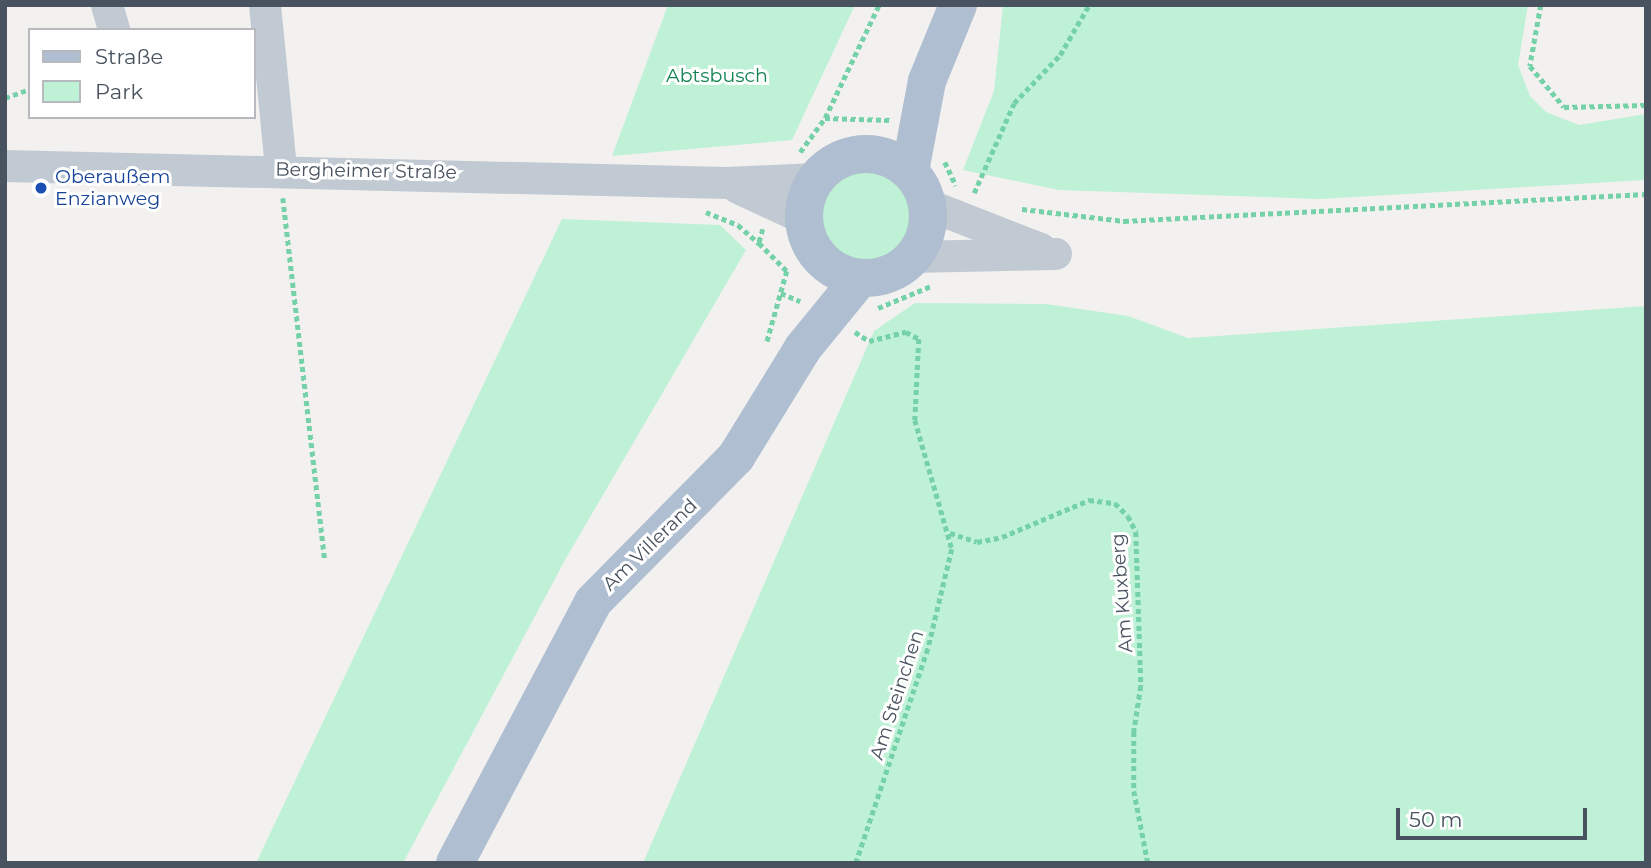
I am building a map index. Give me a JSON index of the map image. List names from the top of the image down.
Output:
{
  "streets": {
    "main road": ["Am Villerand"],
    "street": ["Bergheimer Straße"],
    "path": ["Am Kuxberg", "Am Steinchen"]
  },
  "crossings": [
    ["Bergheimer Straße", "Am Villerand"],
    ["Am Kuxberg", "Am Steinchen"]
  ],
  "parks": ["Abtsbusch"],
  "places": ["Oberaußem Enzianweg"],
  "legend": ["Straße", "Park"],
  "scale_bar": "50 m"
}
